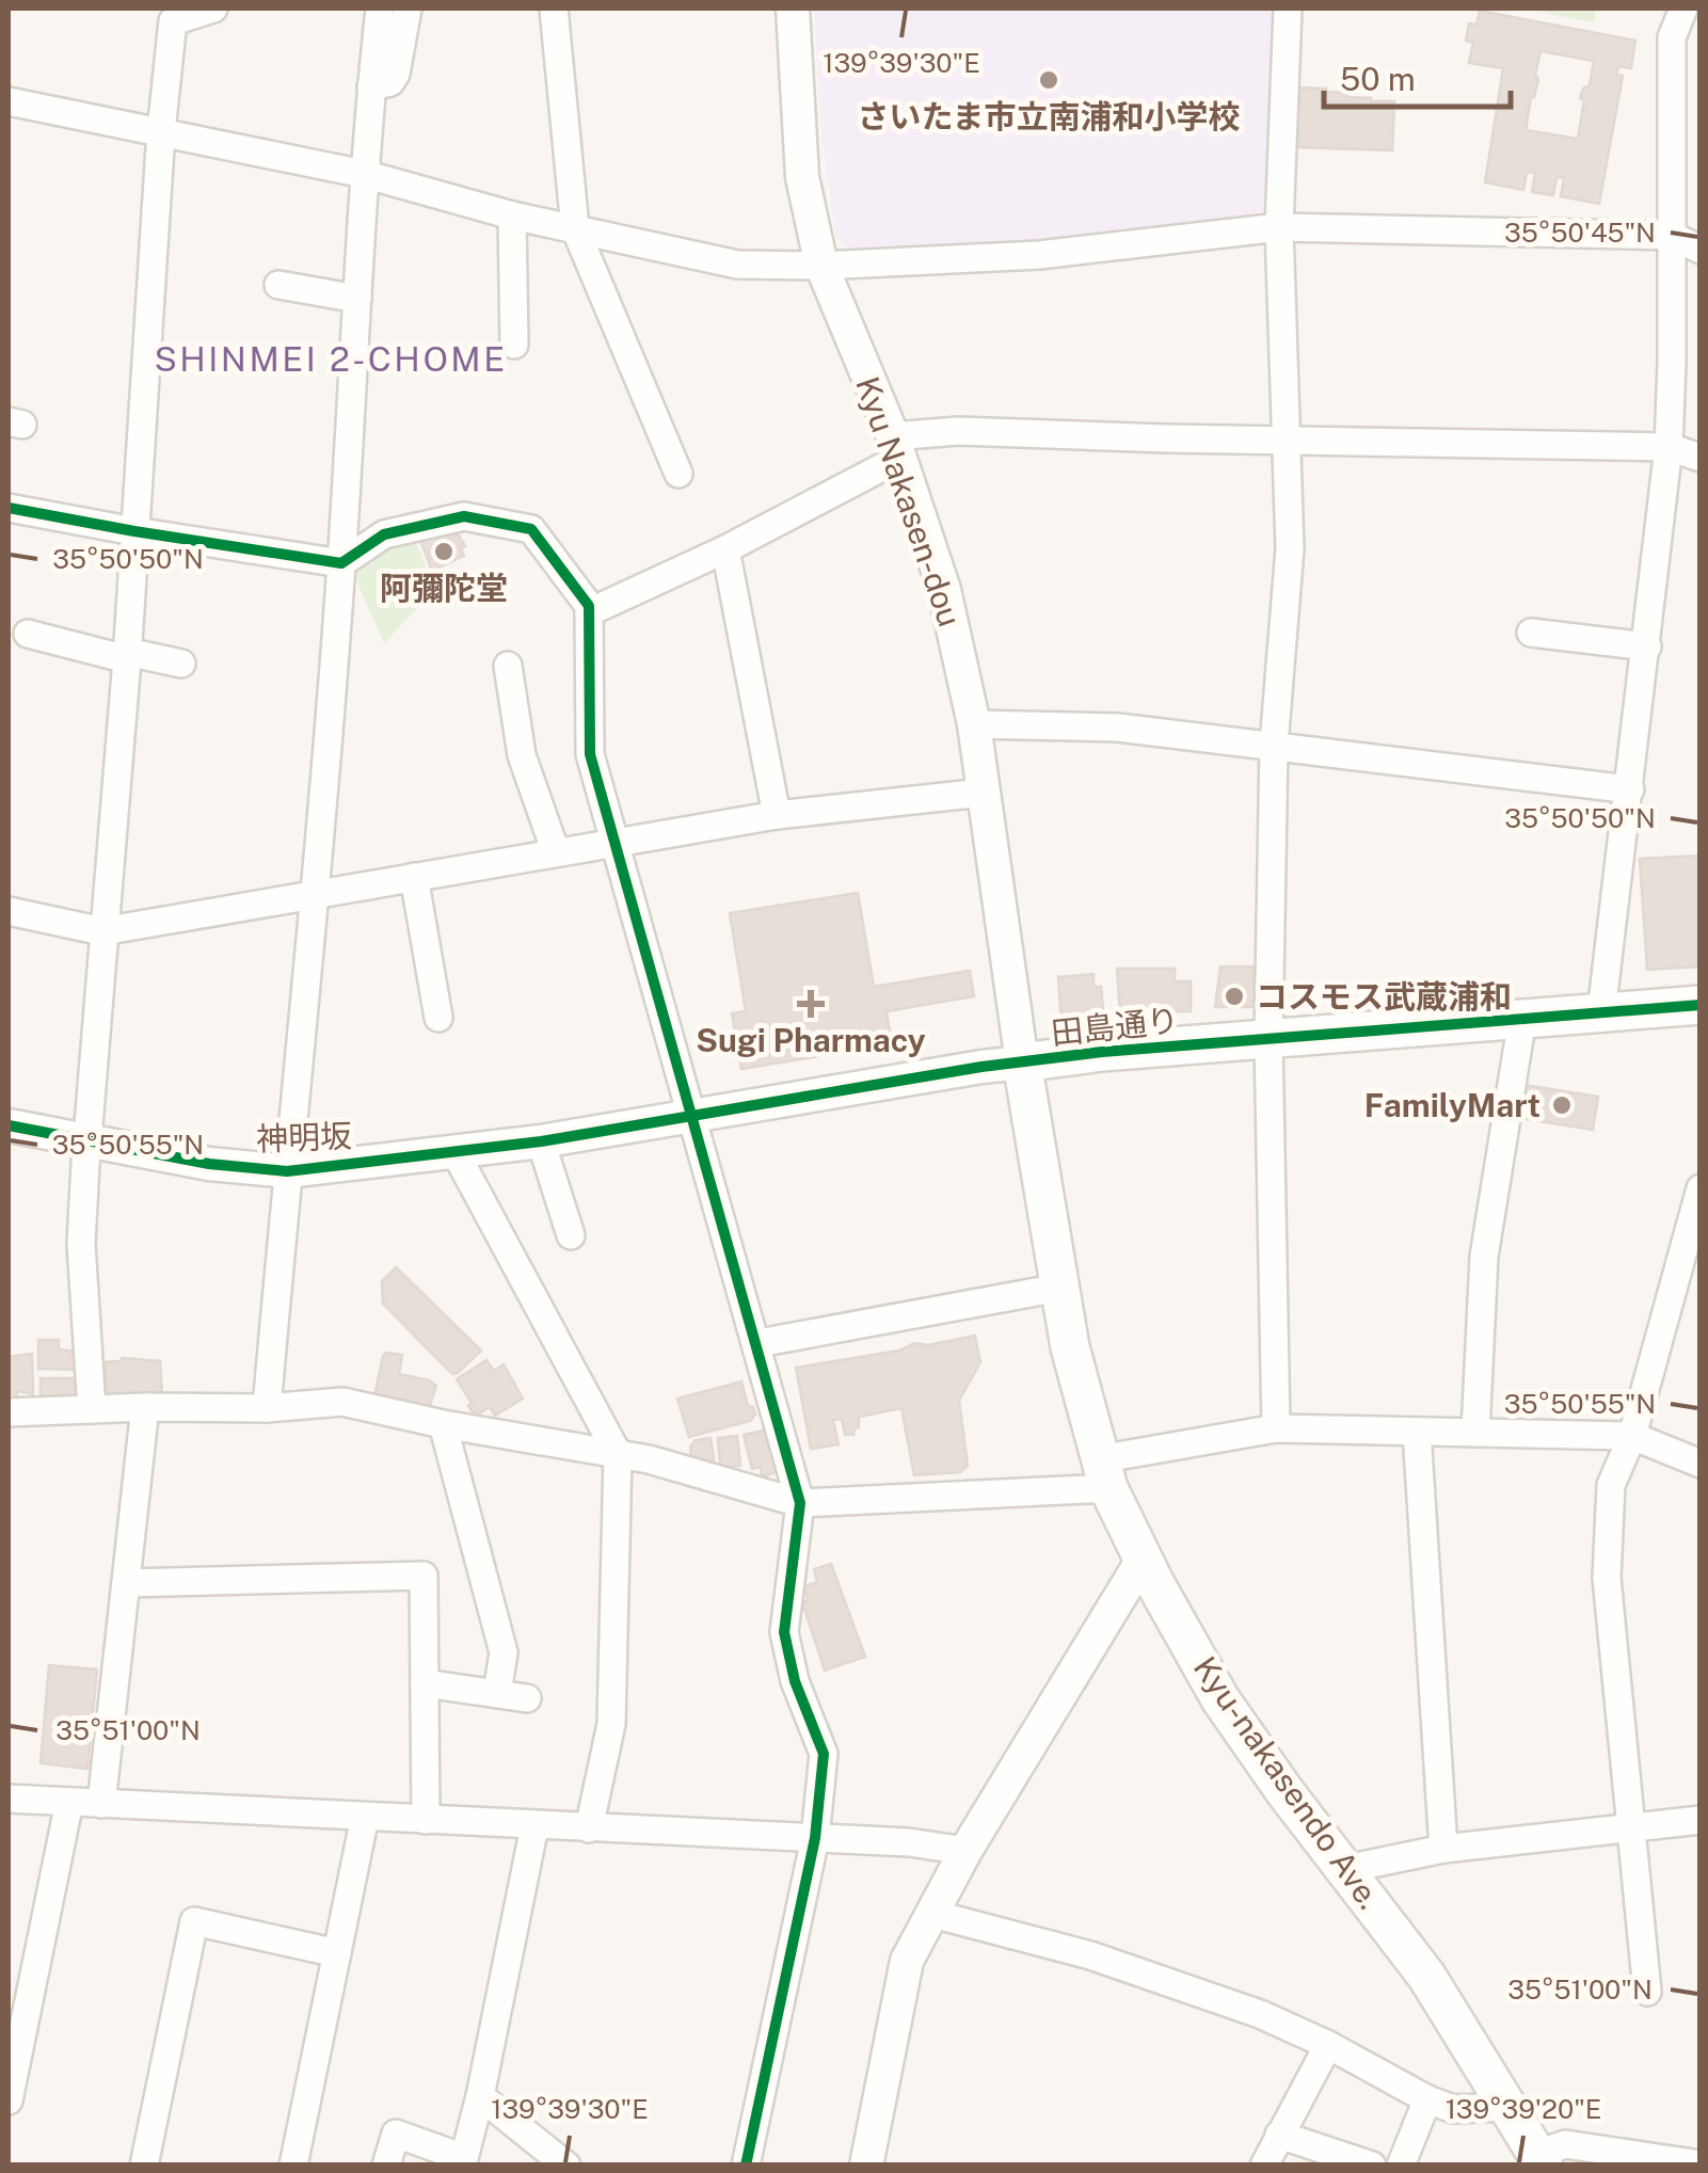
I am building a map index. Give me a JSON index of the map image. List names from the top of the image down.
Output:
{
  "streets": {
    "main road": ["田島通り", "Kyu-nakasendo Ave."],
    "street": ["Kyu Nakasen-dou", "神明坂"]
  },
  "crossings": [
    ["Kyu Nakasen-dou", "田島通り"],
    ["Kyu Nakasen-dou", "Kyu-nakasendo Ave."],
    ["田島通り", "神明坂"],
    ["田島通り", "Kyu-nakasendo Ave."]
  ],
  "districts": ["SHINMEI 2-CHOME"],
  "places": {
    "other": [
      "さいたま市立南浦和小学校",
      "阿彌陀堂",
      "コスモス武蔵浦和",
      "FamilyMart"
    ],
    "health": ["Sugi Pharmacy"]
  },
  "scale_bar": "50 m",
  "coordinates": [
    "139°39'30\"E",
    "35°50'45\"N",
    "35°50'50\"N",
    "35°50'55\"N",
    "35°51'00\"N",
    "139°39'20\"E"
  ]
}
